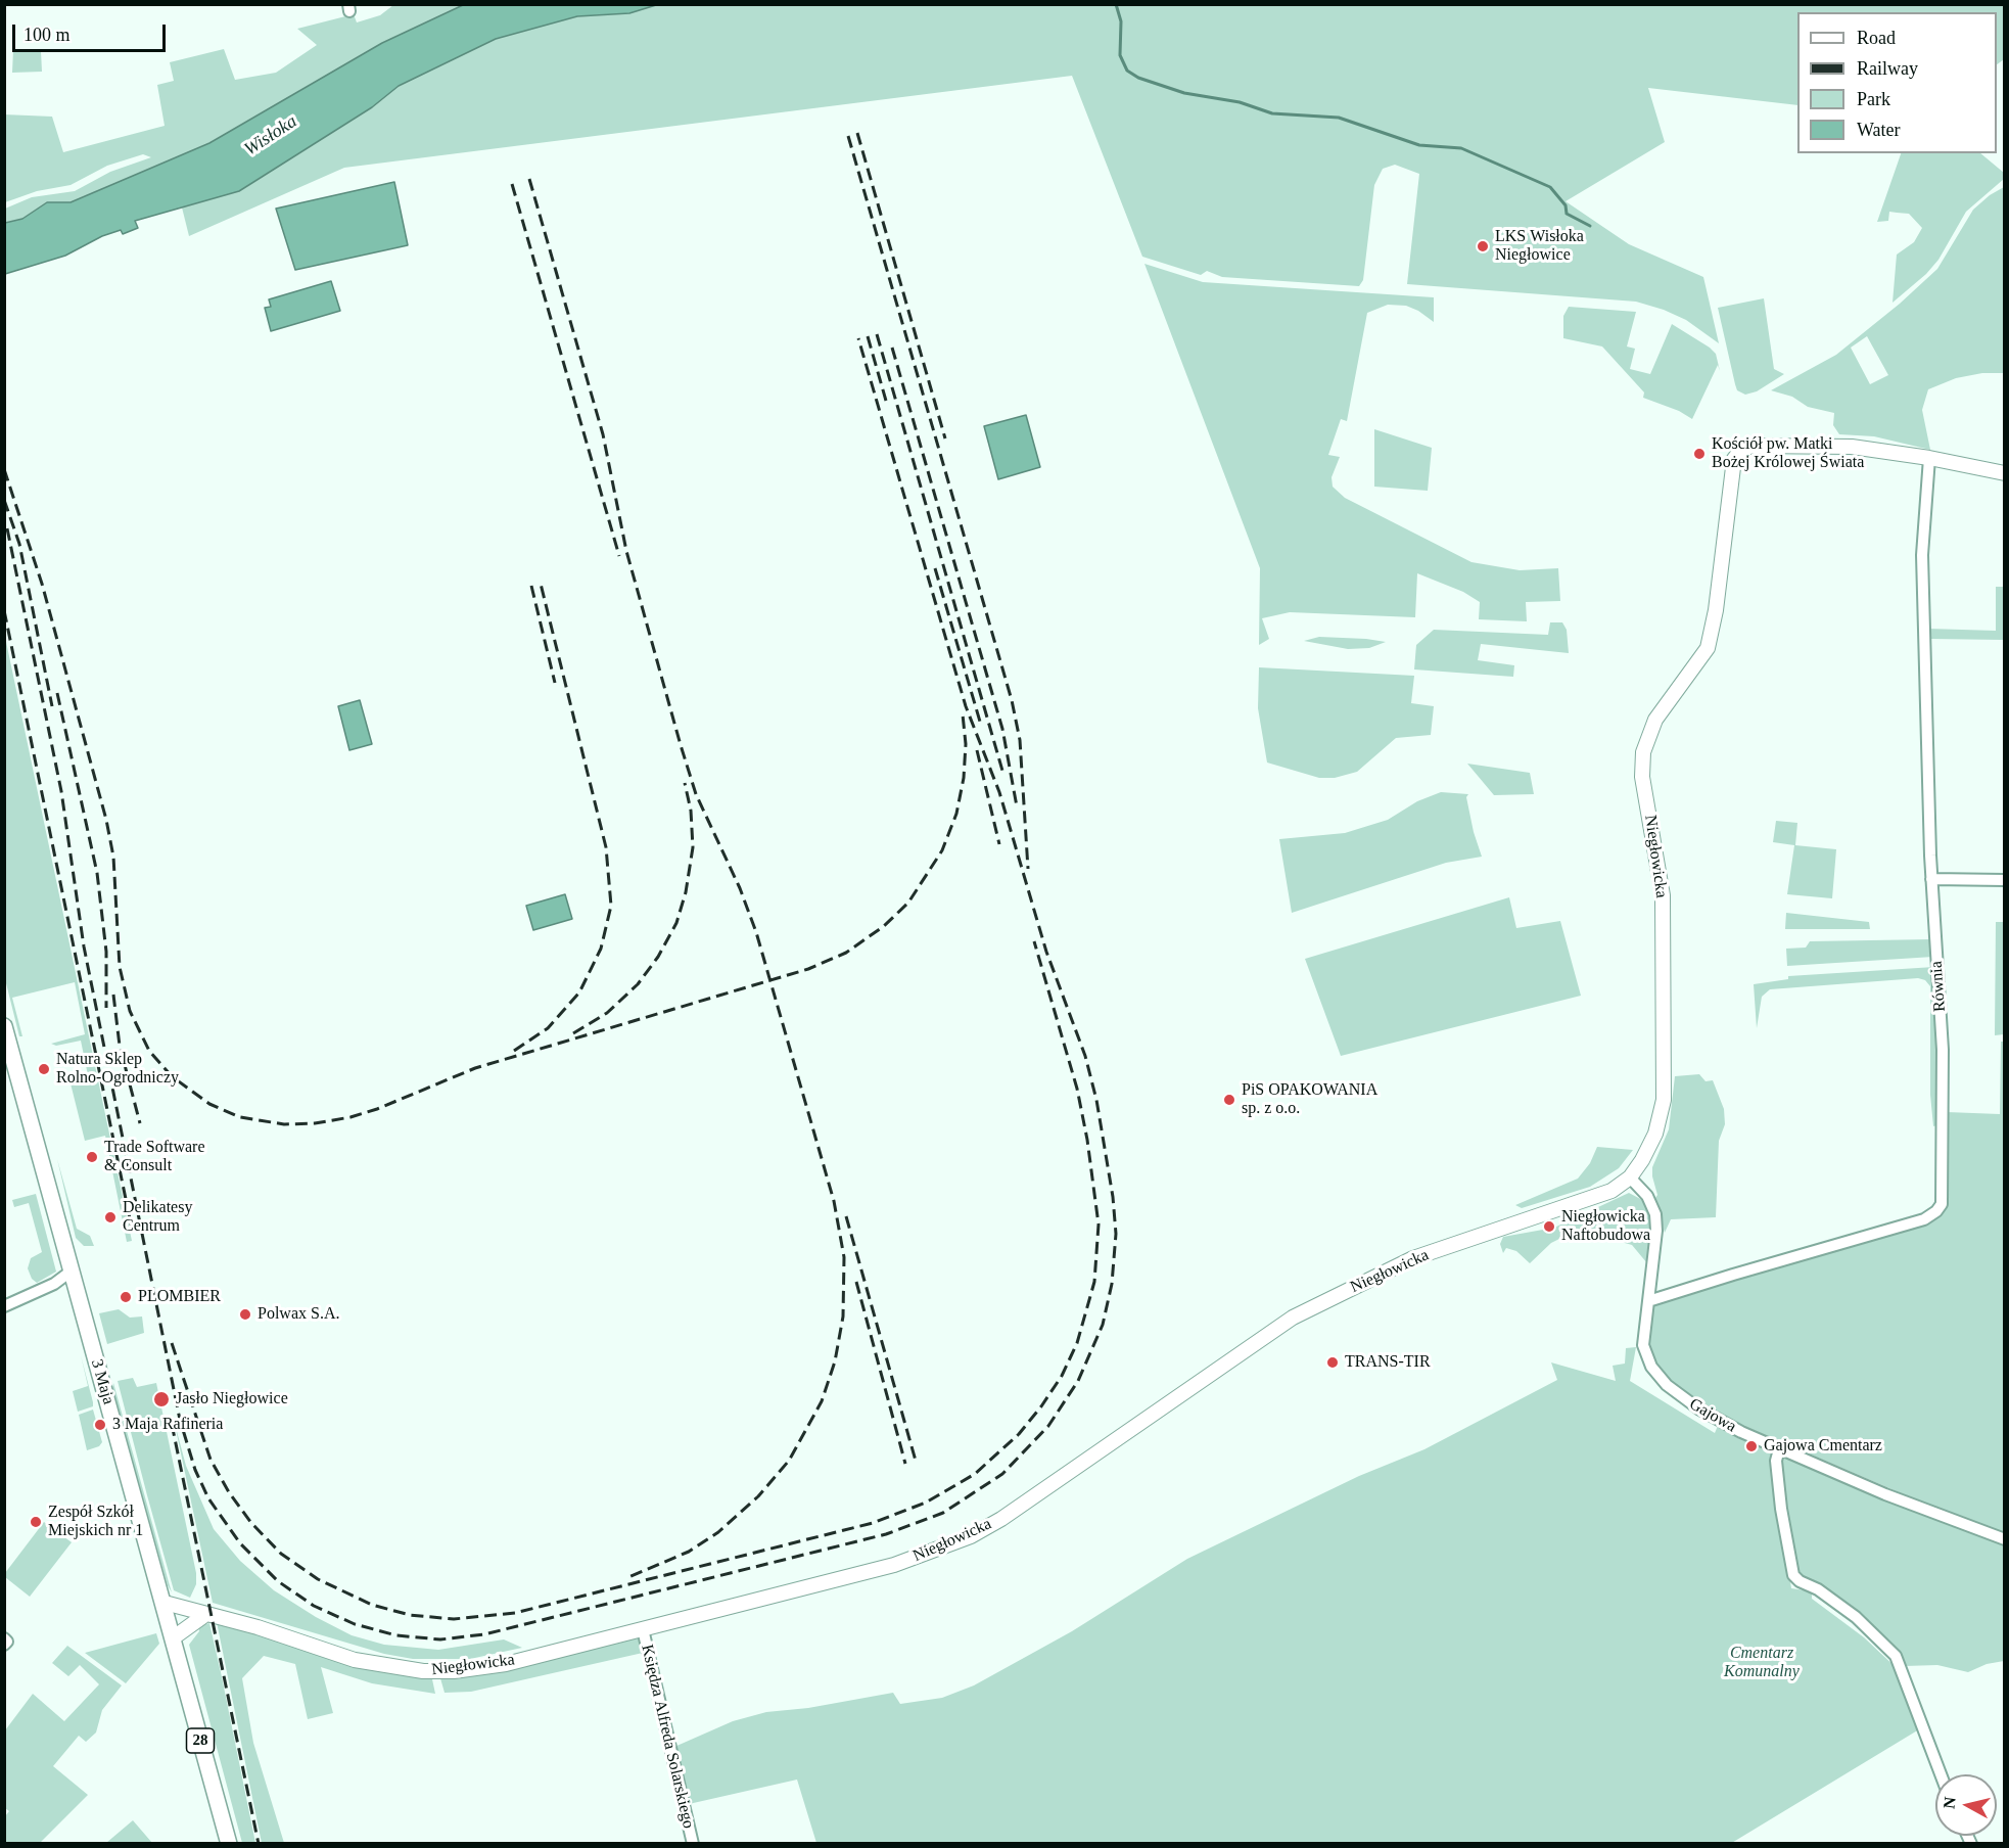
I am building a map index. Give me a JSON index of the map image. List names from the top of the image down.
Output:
{
  "streets": {
    "main road": ["3 Maja", "28"],
    "street": [
      "Niegłowicka",
      "Równia",
      "Gajowa",
      "Księdza Alfreda Solarskiego"
    ]
  },
  "crossings": [
    ["Niegłowicka", "Równia"],
    ["Niegłowicka", "3 Maja"],
    ["Niegłowicka", "Gajowa"],
    ["Niegłowicka", "Księdza Alfreda Solarskiego"],
    ["Równia", "Gajowa"]
  ],
  "water": ["Wisłoka"],
  "parks": ["Cmentarz Komunalny"],
  "places": [
    "LKS Wisłoka Niegłowice",
    "Kościół pw. Matki Bożej Królowej Świata",
    "Natura Sklep Rolno-Ogrodniczy",
    "PiS OPAKOWANIA sp. z o.o.",
    "Trade Software & Consult",
    "Delikatesy Centrum",
    "Niegłowicka Naftobudowa",
    "PLOMBIER",
    "Polwax S.A.",
    "TRANS-TIR",
    "Jasło Niegłowice",
    "3 Maja Rafineria",
    "Gajowa Cmentarz",
    "Zespół Szkół Miejskich nr 1"
  ],
  "legend": [
    "Road",
    "Railway",
    "Park",
    "Water"
  ],
  "scale_bar": "100 m",
  "north": "left"
}
